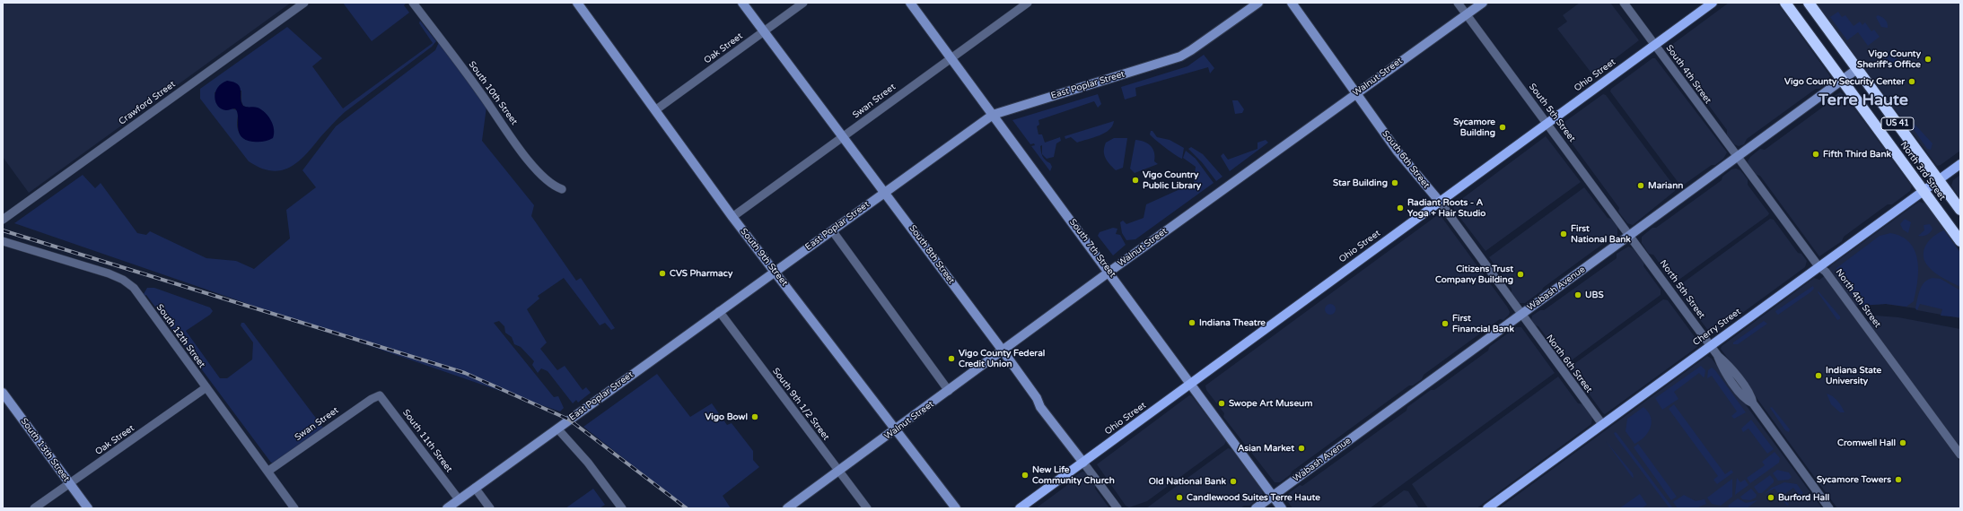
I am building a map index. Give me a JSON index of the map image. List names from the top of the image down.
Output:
{
  "streets": {
    "highway": ["US 41", "North 3rd Street"],
    "main road": ["Ohio Street", "Cherry Street"],
    "street": [
      "Oak Street",
      "South 4th Street",
      "Walnut Street",
      "East Poplar Street",
      "South 10th Street",
      "Swan Street",
      "Crawford Street",
      "South 5th Street",
      "South 6th Street",
      "South 7th Street",
      "South 8th Street",
      "South 9th Street",
      "Wabash Avenue",
      "North 5th Street",
      "North 4th Street",
      "South 12th Street",
      "North 6th Street",
      "South 9th 1/2 Street",
      "South 11th Street",
      "South 13th Street"
    ]
  },
  "crossings": [
    ["Oak Street", "South 8th Street"],
    ["Oak Street", "South 9th Street"],
    ["Oak Street", "South 12th Street"],
    ["Oak Street", "South 13th Street"],
    ["South 4th Street", "Ohio Street"],
    ["South 4th Street", "Wabash Avenue"],
    ["South 4th Street", "North 4th Street"],
    ["Ohio Street", "South 5th Street"],
    ["Ohio Street", "South 6th Street"],
    ["Ohio Street", "South 7th Street"],
    ["Ohio Street", "South 8th Street"],
    ["Walnut Street", "South 5th Street"],
    ["Walnut Street", "South 6th Street"],
    ["Walnut Street", "South 7th Street"],
    ["Walnut Street", "South 8th Street"],
    ["Walnut Street", "South 9th Street"],
    ["Walnut Street", "South 9th 1/2 Street"],
    ["East Poplar Street", "South 7th Street"],
    ["East Poplar Street", "South 8th Street"],
    ["East Poplar Street", "South 9th Street"],
    ["East Poplar Street", "South 9th 1/2 Street"],
    ["East Poplar Street", "South 11th Street"],
    ["Swan Street", "South 7th Street"],
    ["Swan Street", "South 8th Street"],
    ["Swan Street", "South 9th Street"],
    ["Swan Street", "South 12th Street"],
    ["Swan Street", "South 11th Street"],
    ["South 5th Street", "Wabash Avenue"],
    ["South 5th Street", "North 5th Street"],
    ["US 41", "North 3rd Street"],
    ["US 41", "Wabash Avenue"],
    ["South 6th Street", "Wabash Avenue"],
    ["South 6th Street", "North 6th Street"],
    ["North 3rd Street", "Wabash Avenue"],
    ["North 3rd Street", "Cherry Street"],
    ["South 7th Street", "Wabash Avenue"],
    ["Wabash Avenue", "North 5th Street"],
    ["Wabash Avenue", "North 4th Street"],
    ["Wabash Avenue", "North 6th Street"],
    ["North 5th Street", "Cherry Street"],
    ["North 4th Street", "Cherry Street"],
    ["Cherry Street", "North 6th Street"]
  ],
  "districts": ["Terre Haute"],
  "places": [
    "Vigo County Sheriff's Office",
    "Vigo County Security Center",
    "Sycamore Building",
    "Fifth Third Bank",
    "Vigo Country Public Library",
    "Star Building",
    "Mariann",
    "Radiant Roots - A Yoga + Hair Studio",
    "First National Bank",
    "CVS Pharmacy",
    "Citizens Trust Company Building",
    "UBS",
    "Indiana Theatre",
    "First Financial Bank",
    "Vigo County Federal Credit Union",
    "Indiana State University",
    "Swope Art Museum",
    "Vigo Bowl",
    "Cromwell Hall",
    "Asian Market",
    "New Life Community Church",
    "Sycamore Towers",
    "Old National Bank",
    "Candlewood Suites Terre Haute",
    "Burford Hall"
  ]
}
